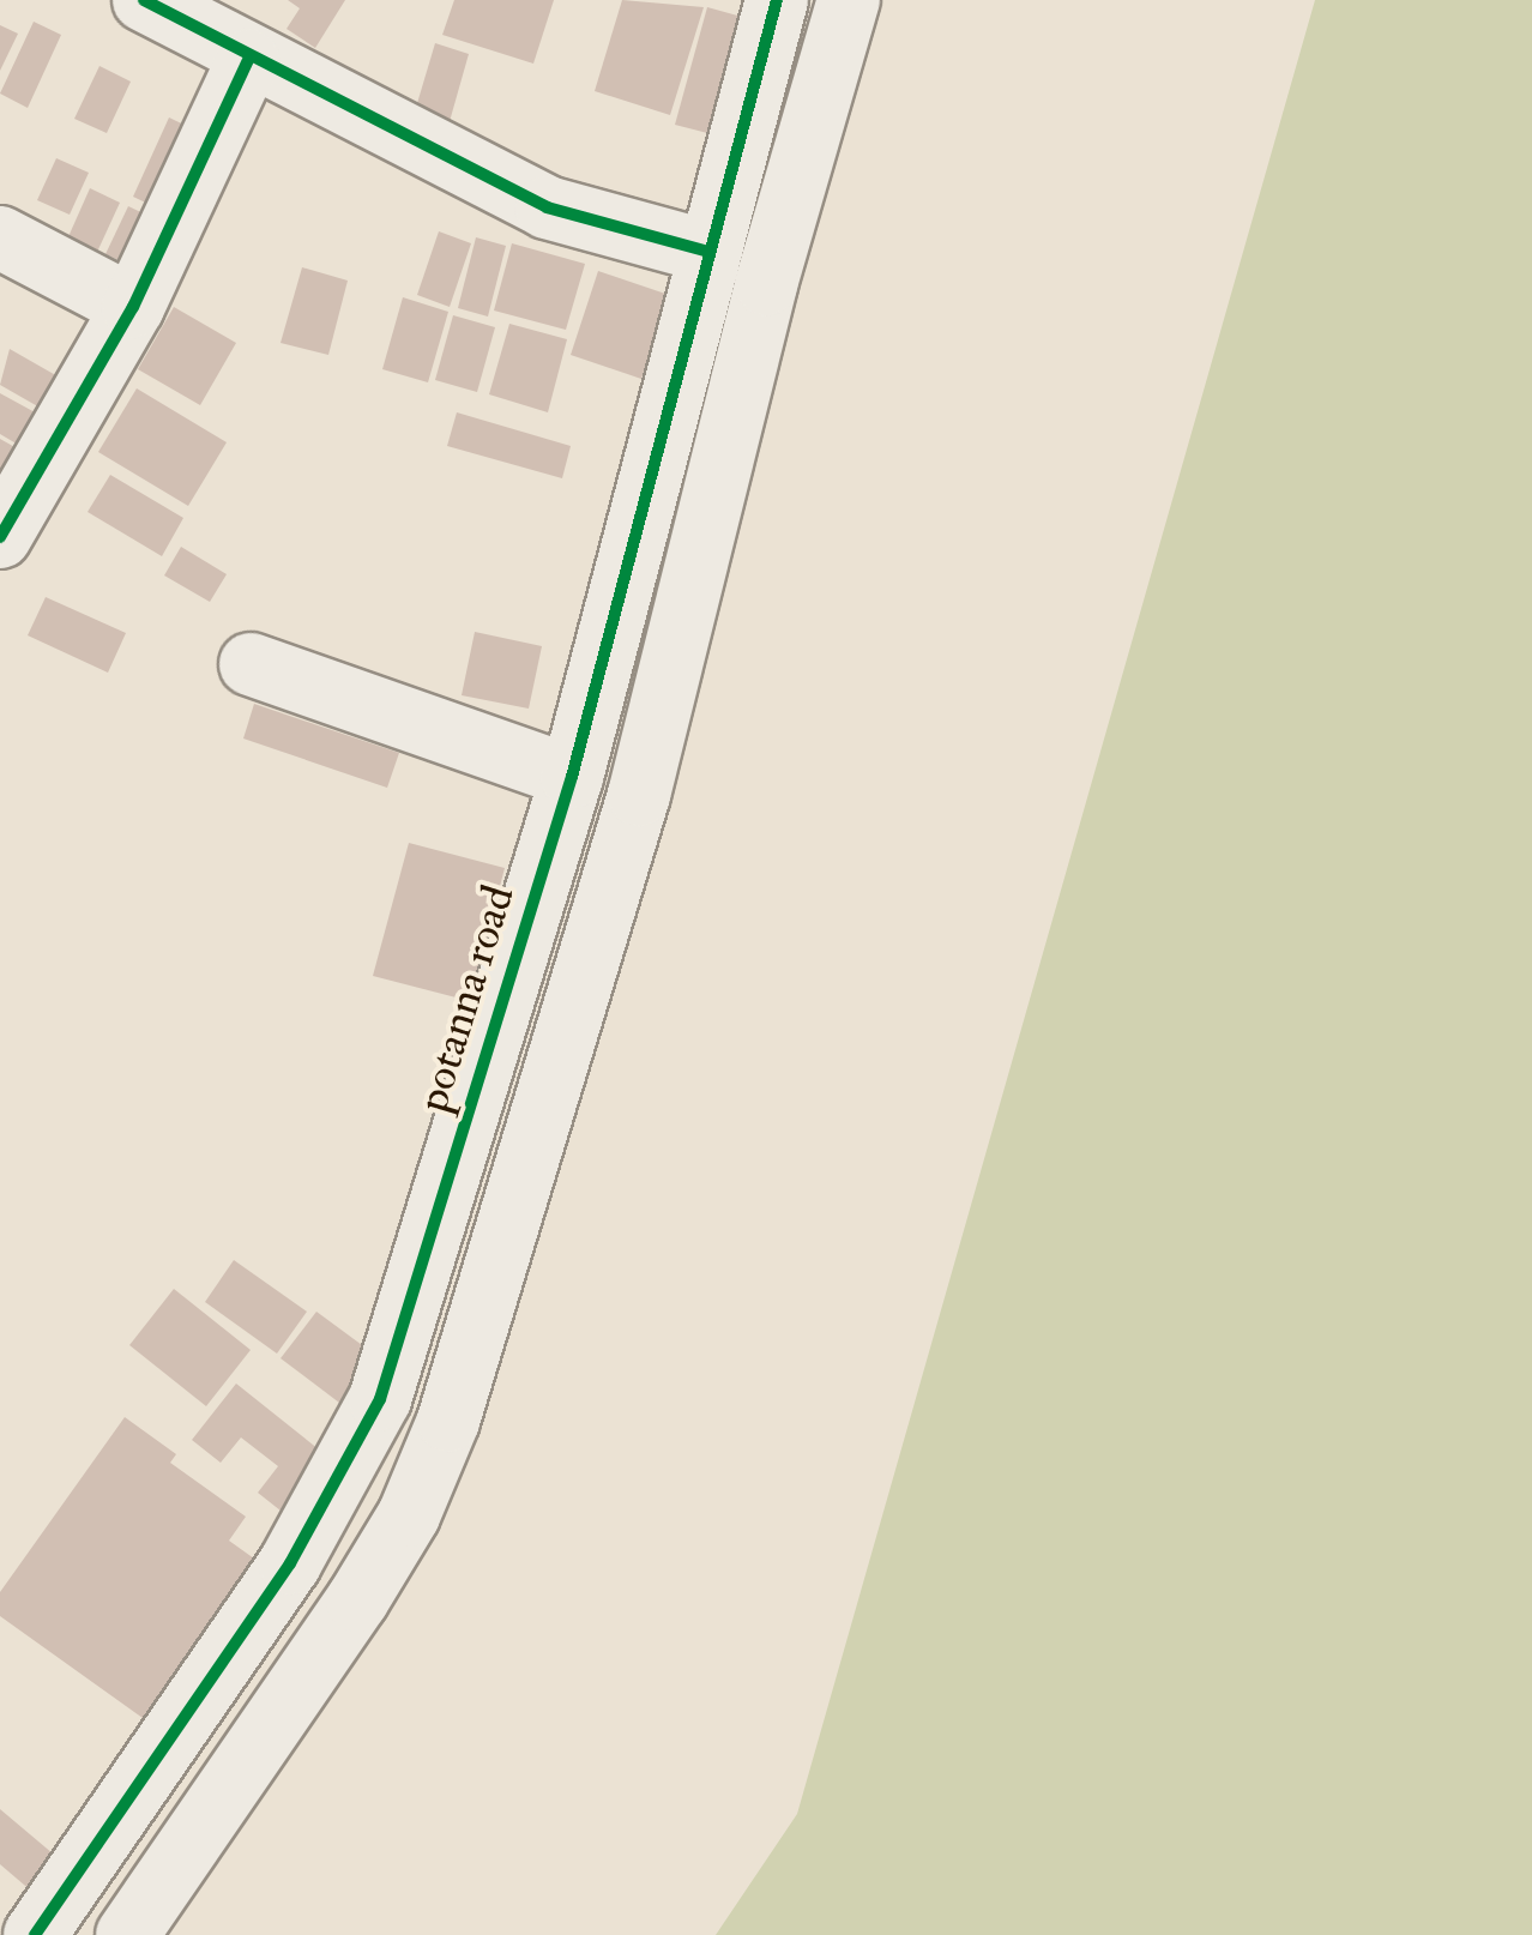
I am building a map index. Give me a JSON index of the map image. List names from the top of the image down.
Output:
{
  "streets": {
    "street": ["potanna road"]
  }
}
